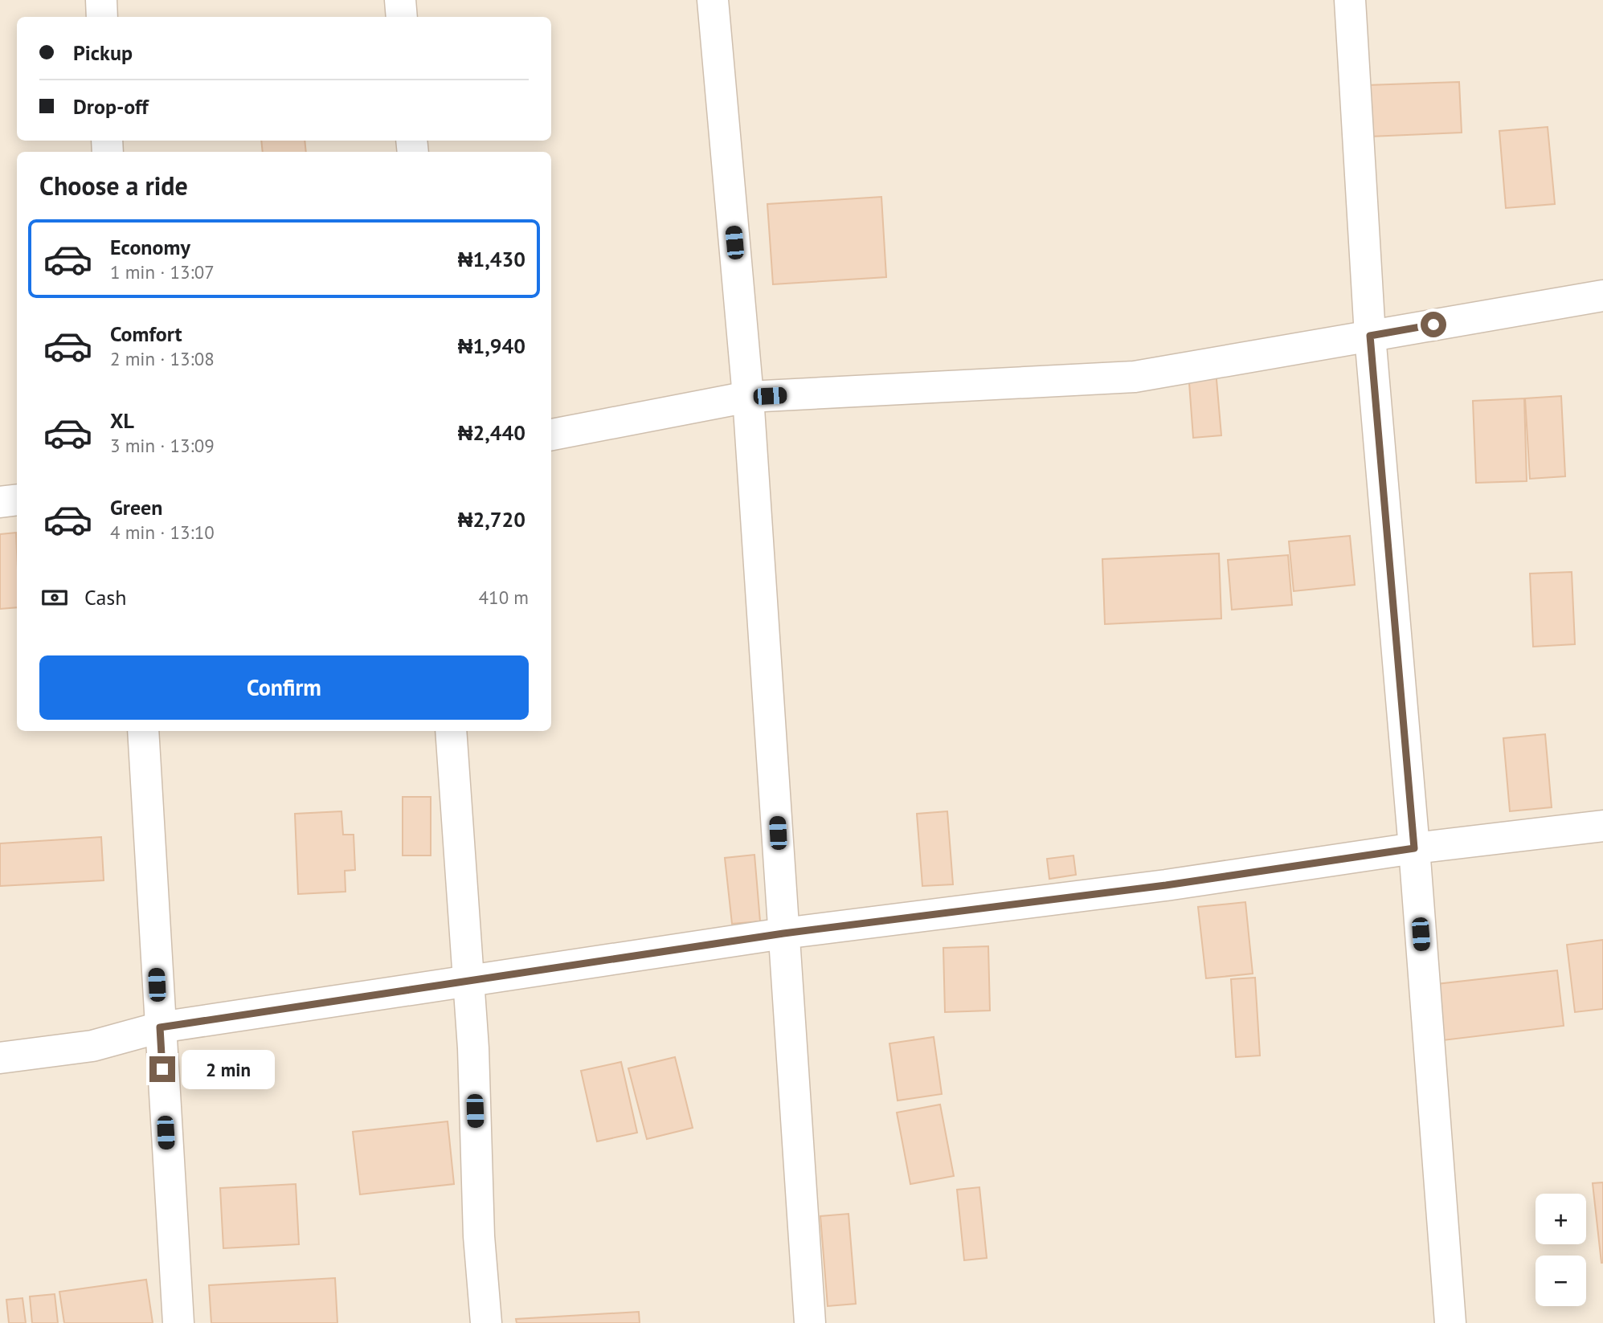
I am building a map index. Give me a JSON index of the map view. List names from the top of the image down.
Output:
{
  "page": {
    "banner": ["Pickup", "Drop-off"],
    "heading": "Choose a ride",
    "list": [
      {
        "name": "Economy",
        "note": "1 min · 13:07",
        "value": "₦1,430"
      },
      {
        "name": "Comfort",
        "note": "2 min · 13:08",
        "value": "₦1,940"
      },
      {
        "name": "XL",
        "note": "3 min · 13:09",
        "value": "₦2,440"
      },
      {
        "name": "Green",
        "note": "4 min · 13:10",
        "value": "₦2,720"
      }
    ],
    "pay": ["Cash", "410 m"],
    "buttons": "Confirm",
    "bubble": "2 min",
    "map_buttons": ["+", "−"]
  }
}
